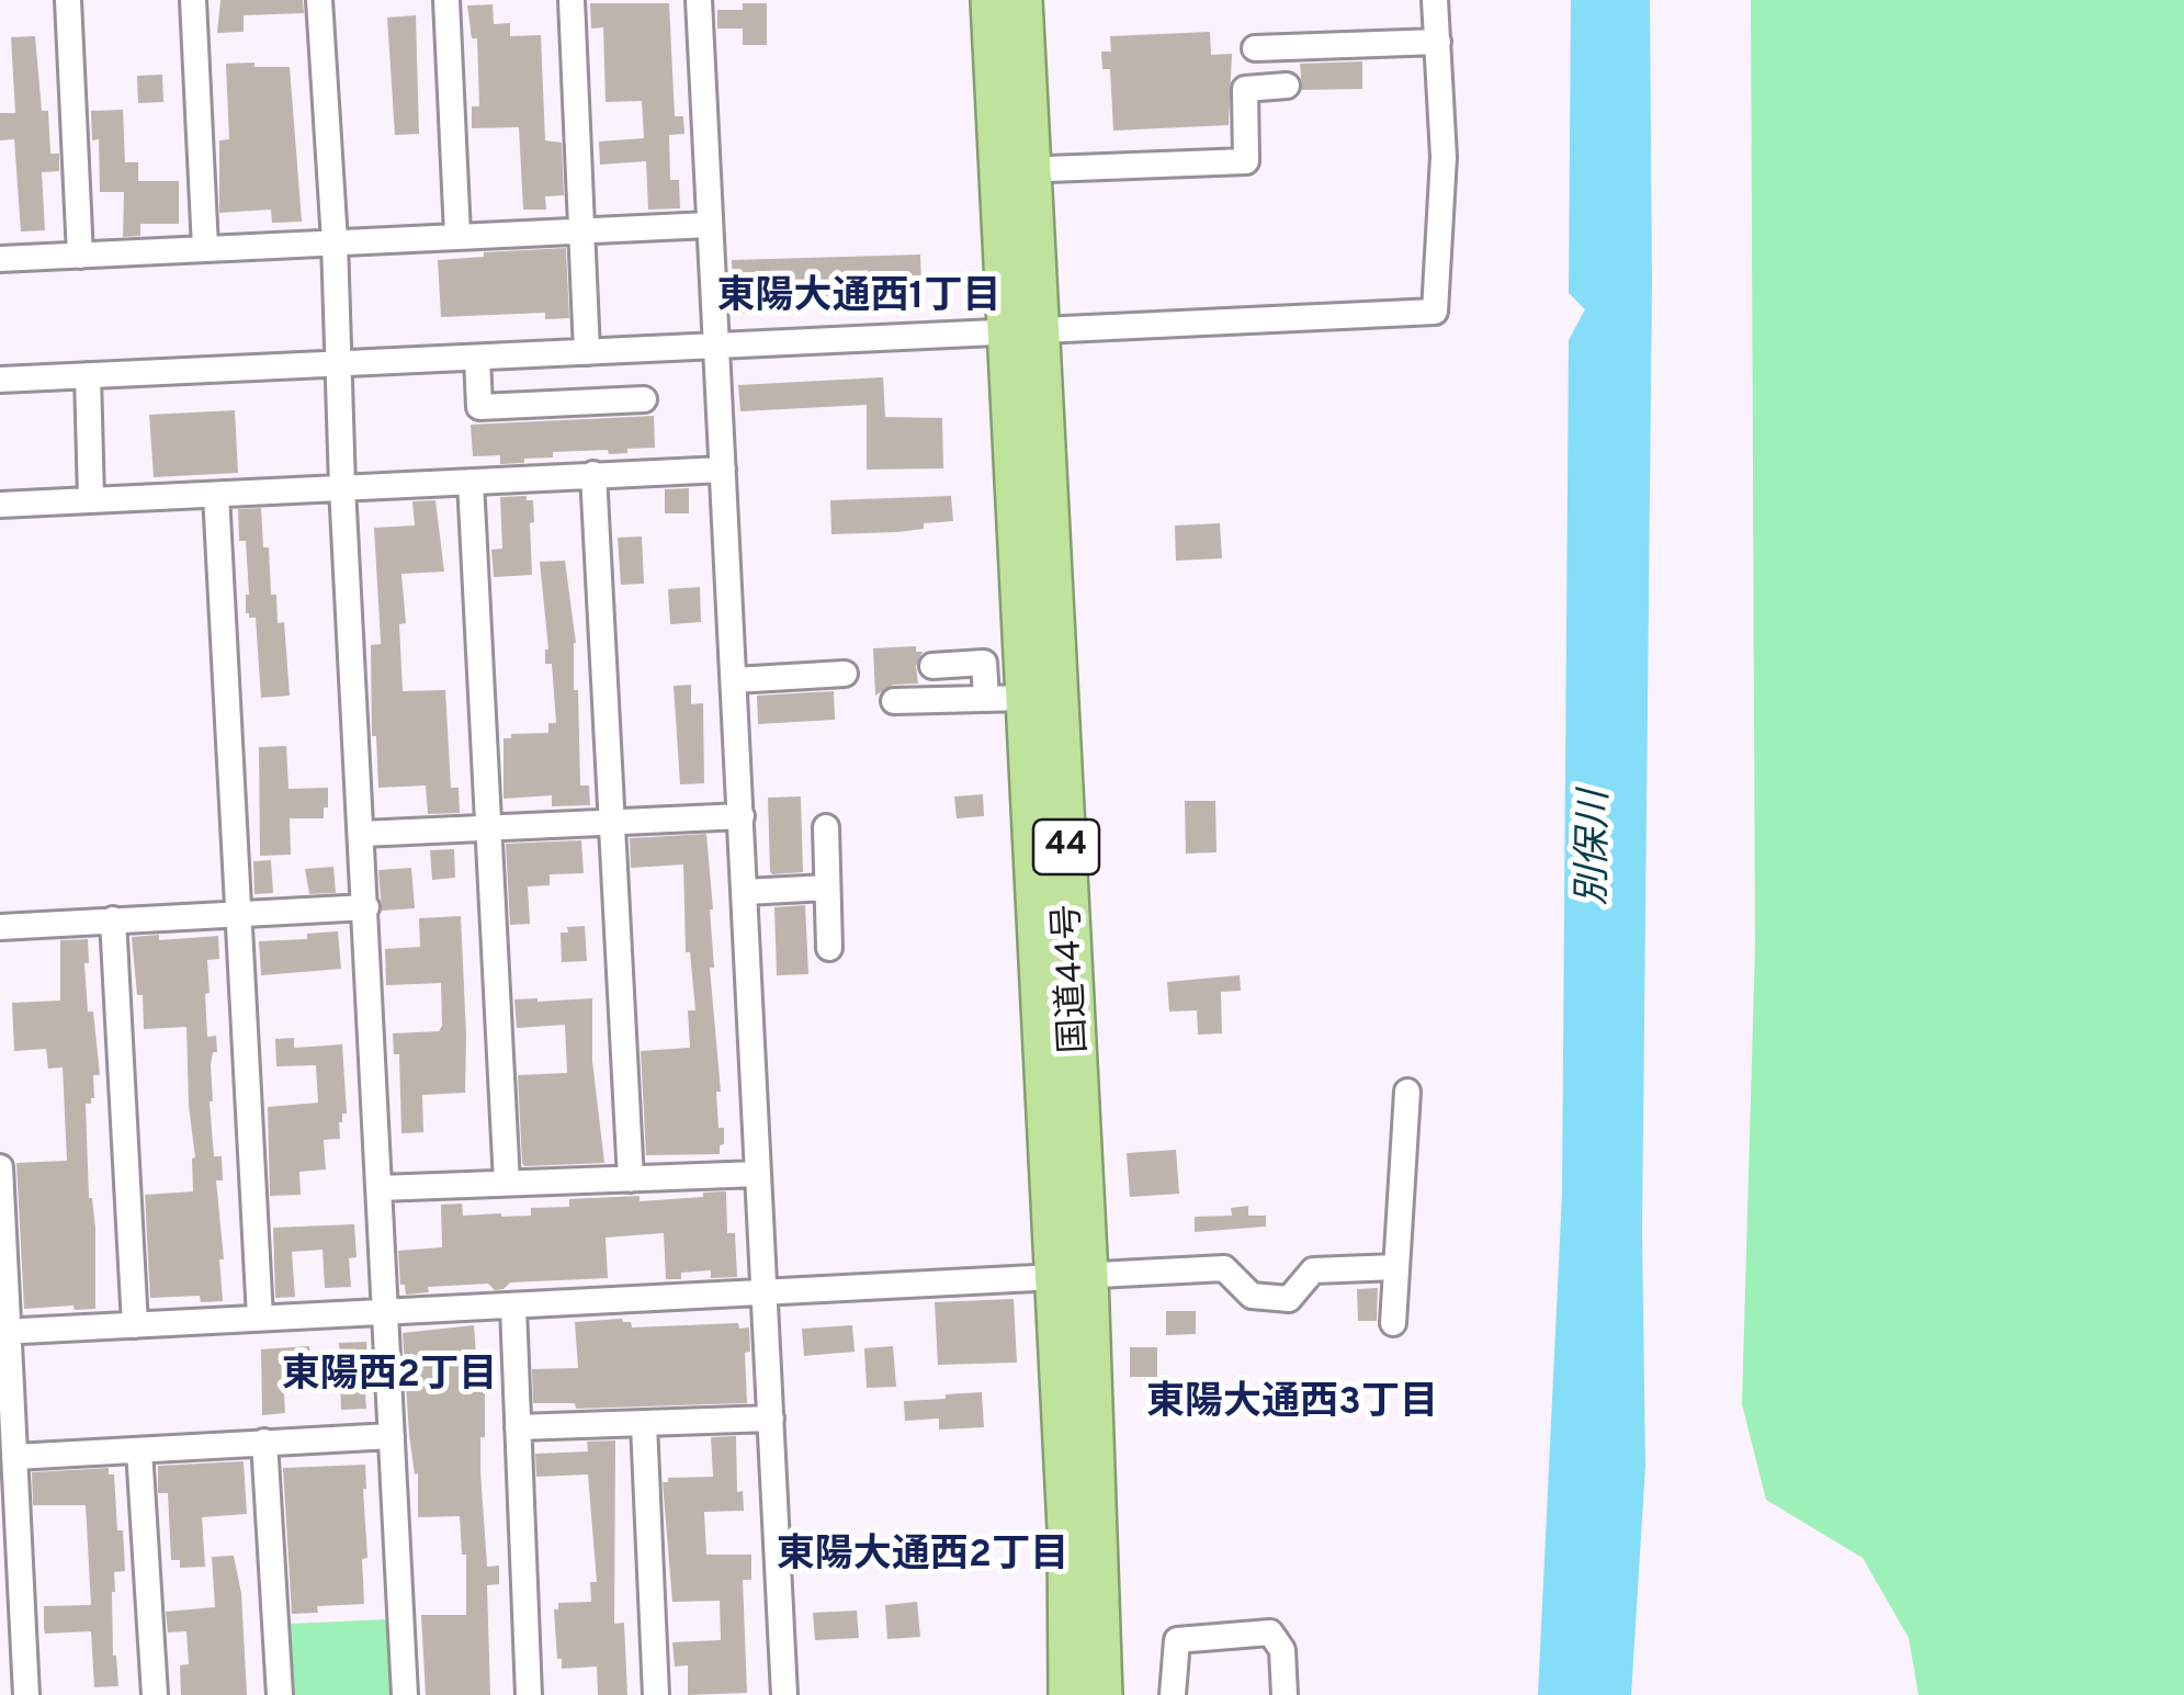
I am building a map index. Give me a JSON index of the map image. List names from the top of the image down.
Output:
{
  "streets": {
    "highway": ["44", "国道44号"]
  },
  "districts": [
    "東陽大通西1丁目",
    "東陽西2丁目",
    "東陽大通西3丁目",
    "東陽大通西2丁目"
  ],
  "water": ["別保川"]
}
